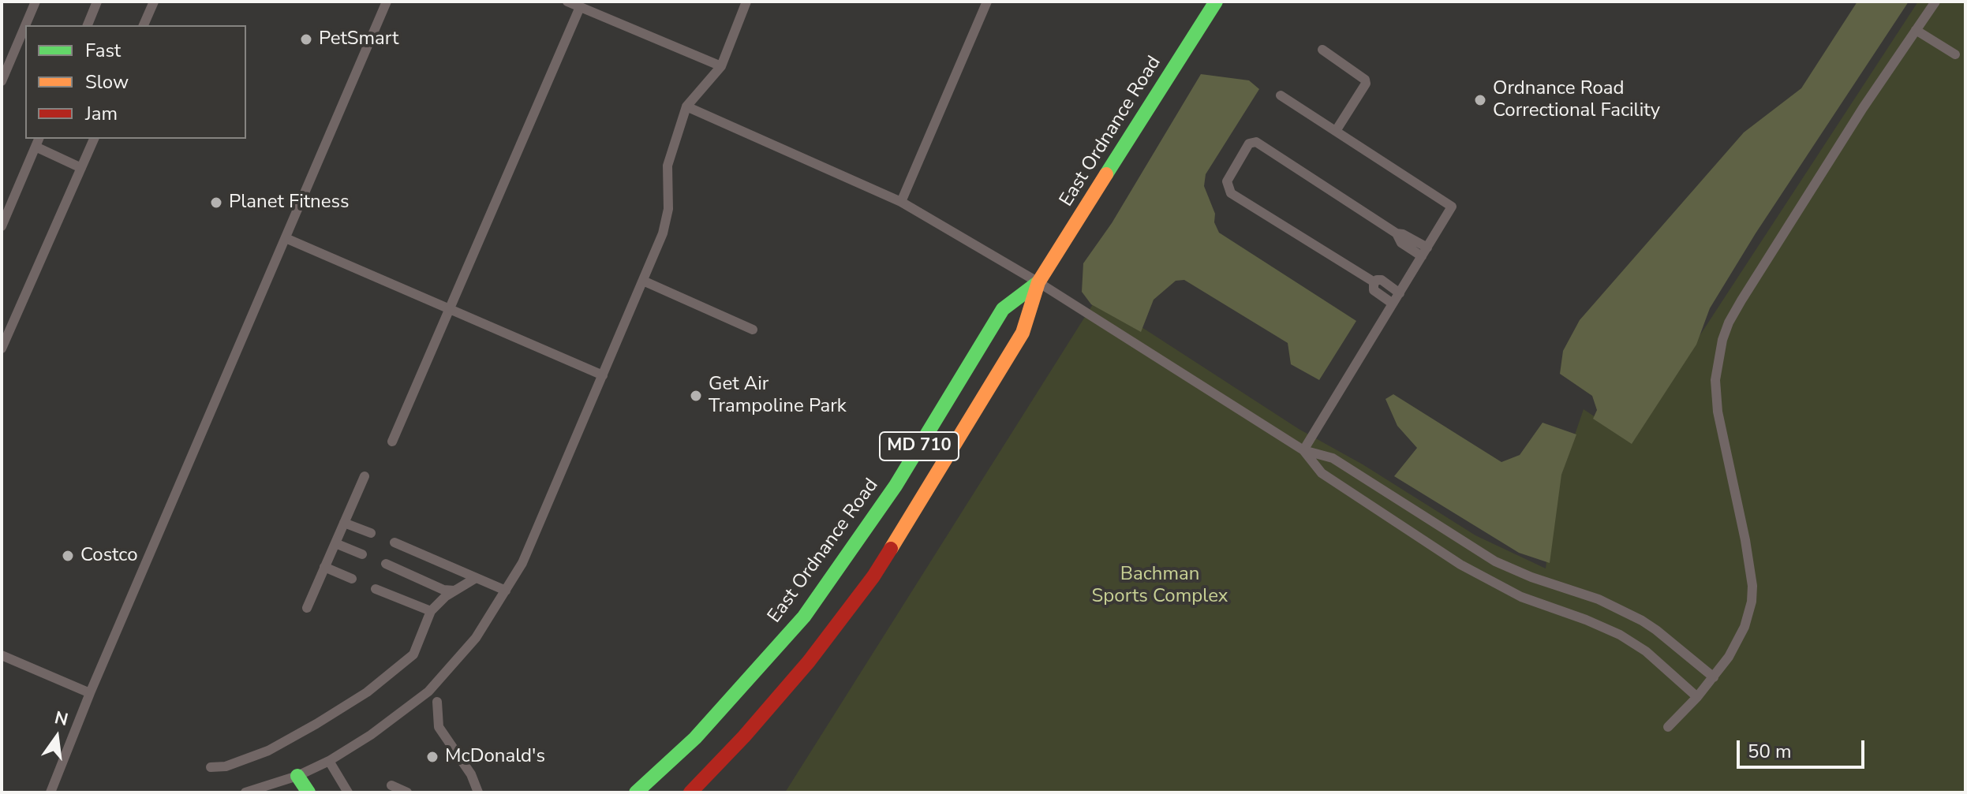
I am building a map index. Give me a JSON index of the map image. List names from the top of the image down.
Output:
{
  "streets": {
    "main road": ["East Ordnance Road", "MD 710"]
  },
  "parks": ["Bachman Sports Complex"],
  "places": [
    "PetSmart",
    "Ordnance Road Correctional Facility",
    "Planet Fitness",
    "Get Air Trampoline Park",
    "Costco",
    "McDonald's"
  ],
  "legend": ["Fast", "Slow", "Jam"],
  "scale_bar": "50 m",
  "north": "top"
}
